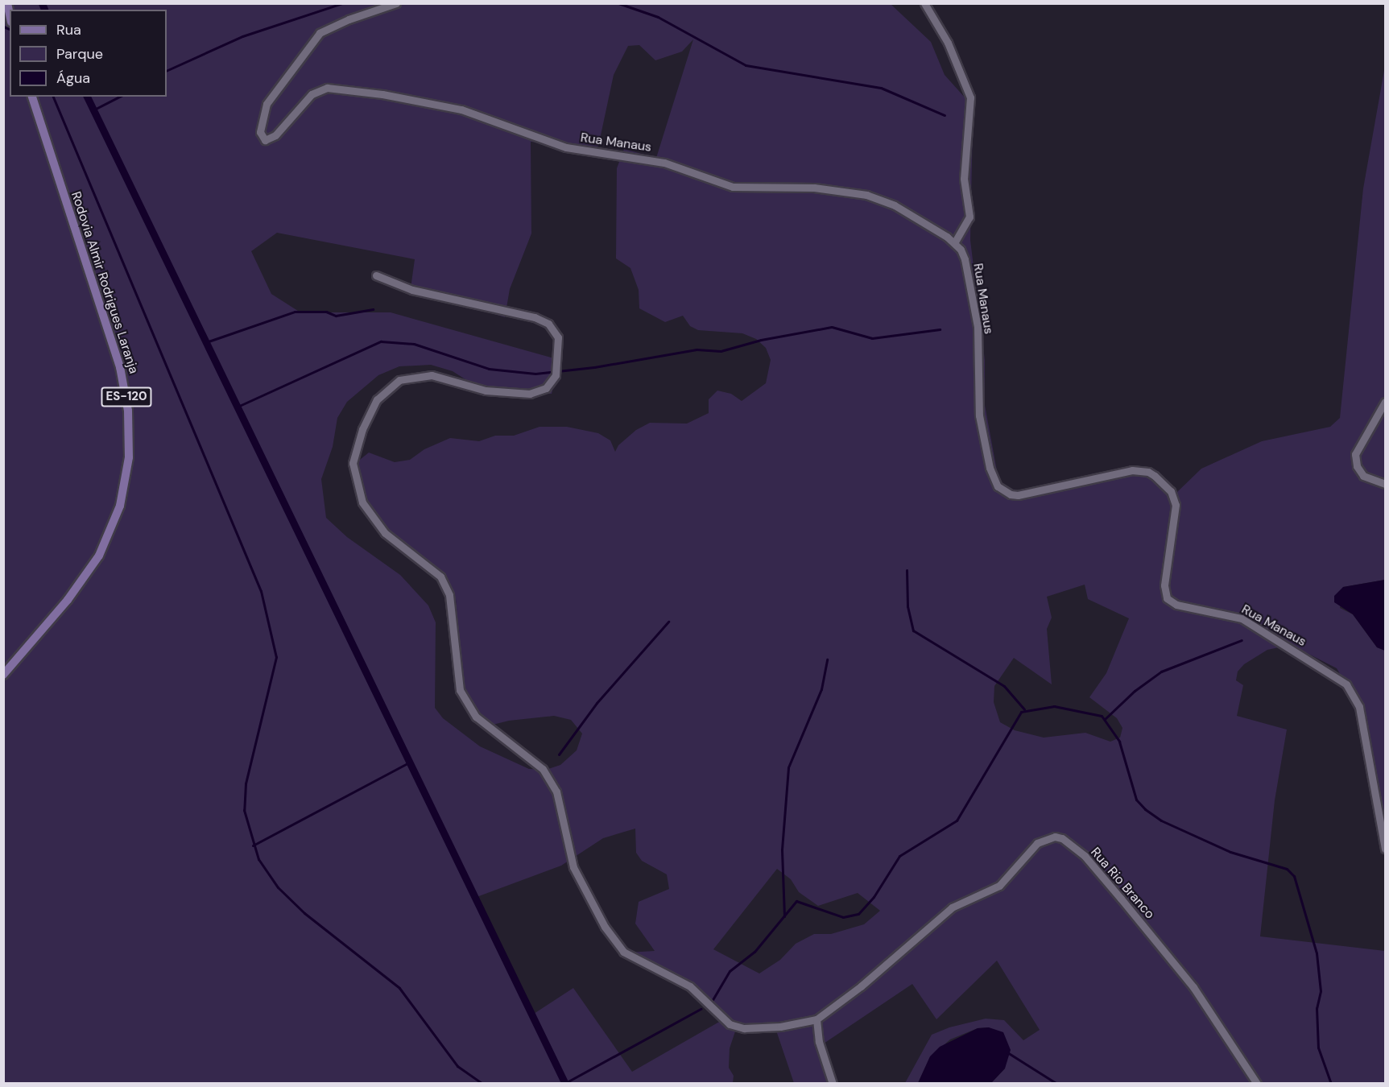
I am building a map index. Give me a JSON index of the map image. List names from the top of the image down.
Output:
{
  "streets": {
    "main road": ["Rodovia Almir Rodrigues Laranja", "ES-120"],
    "street": ["Rua Manaus", "Rua Rio Branco"]
  },
  "legend": ["Rua", "Parque", "Água"]
}
